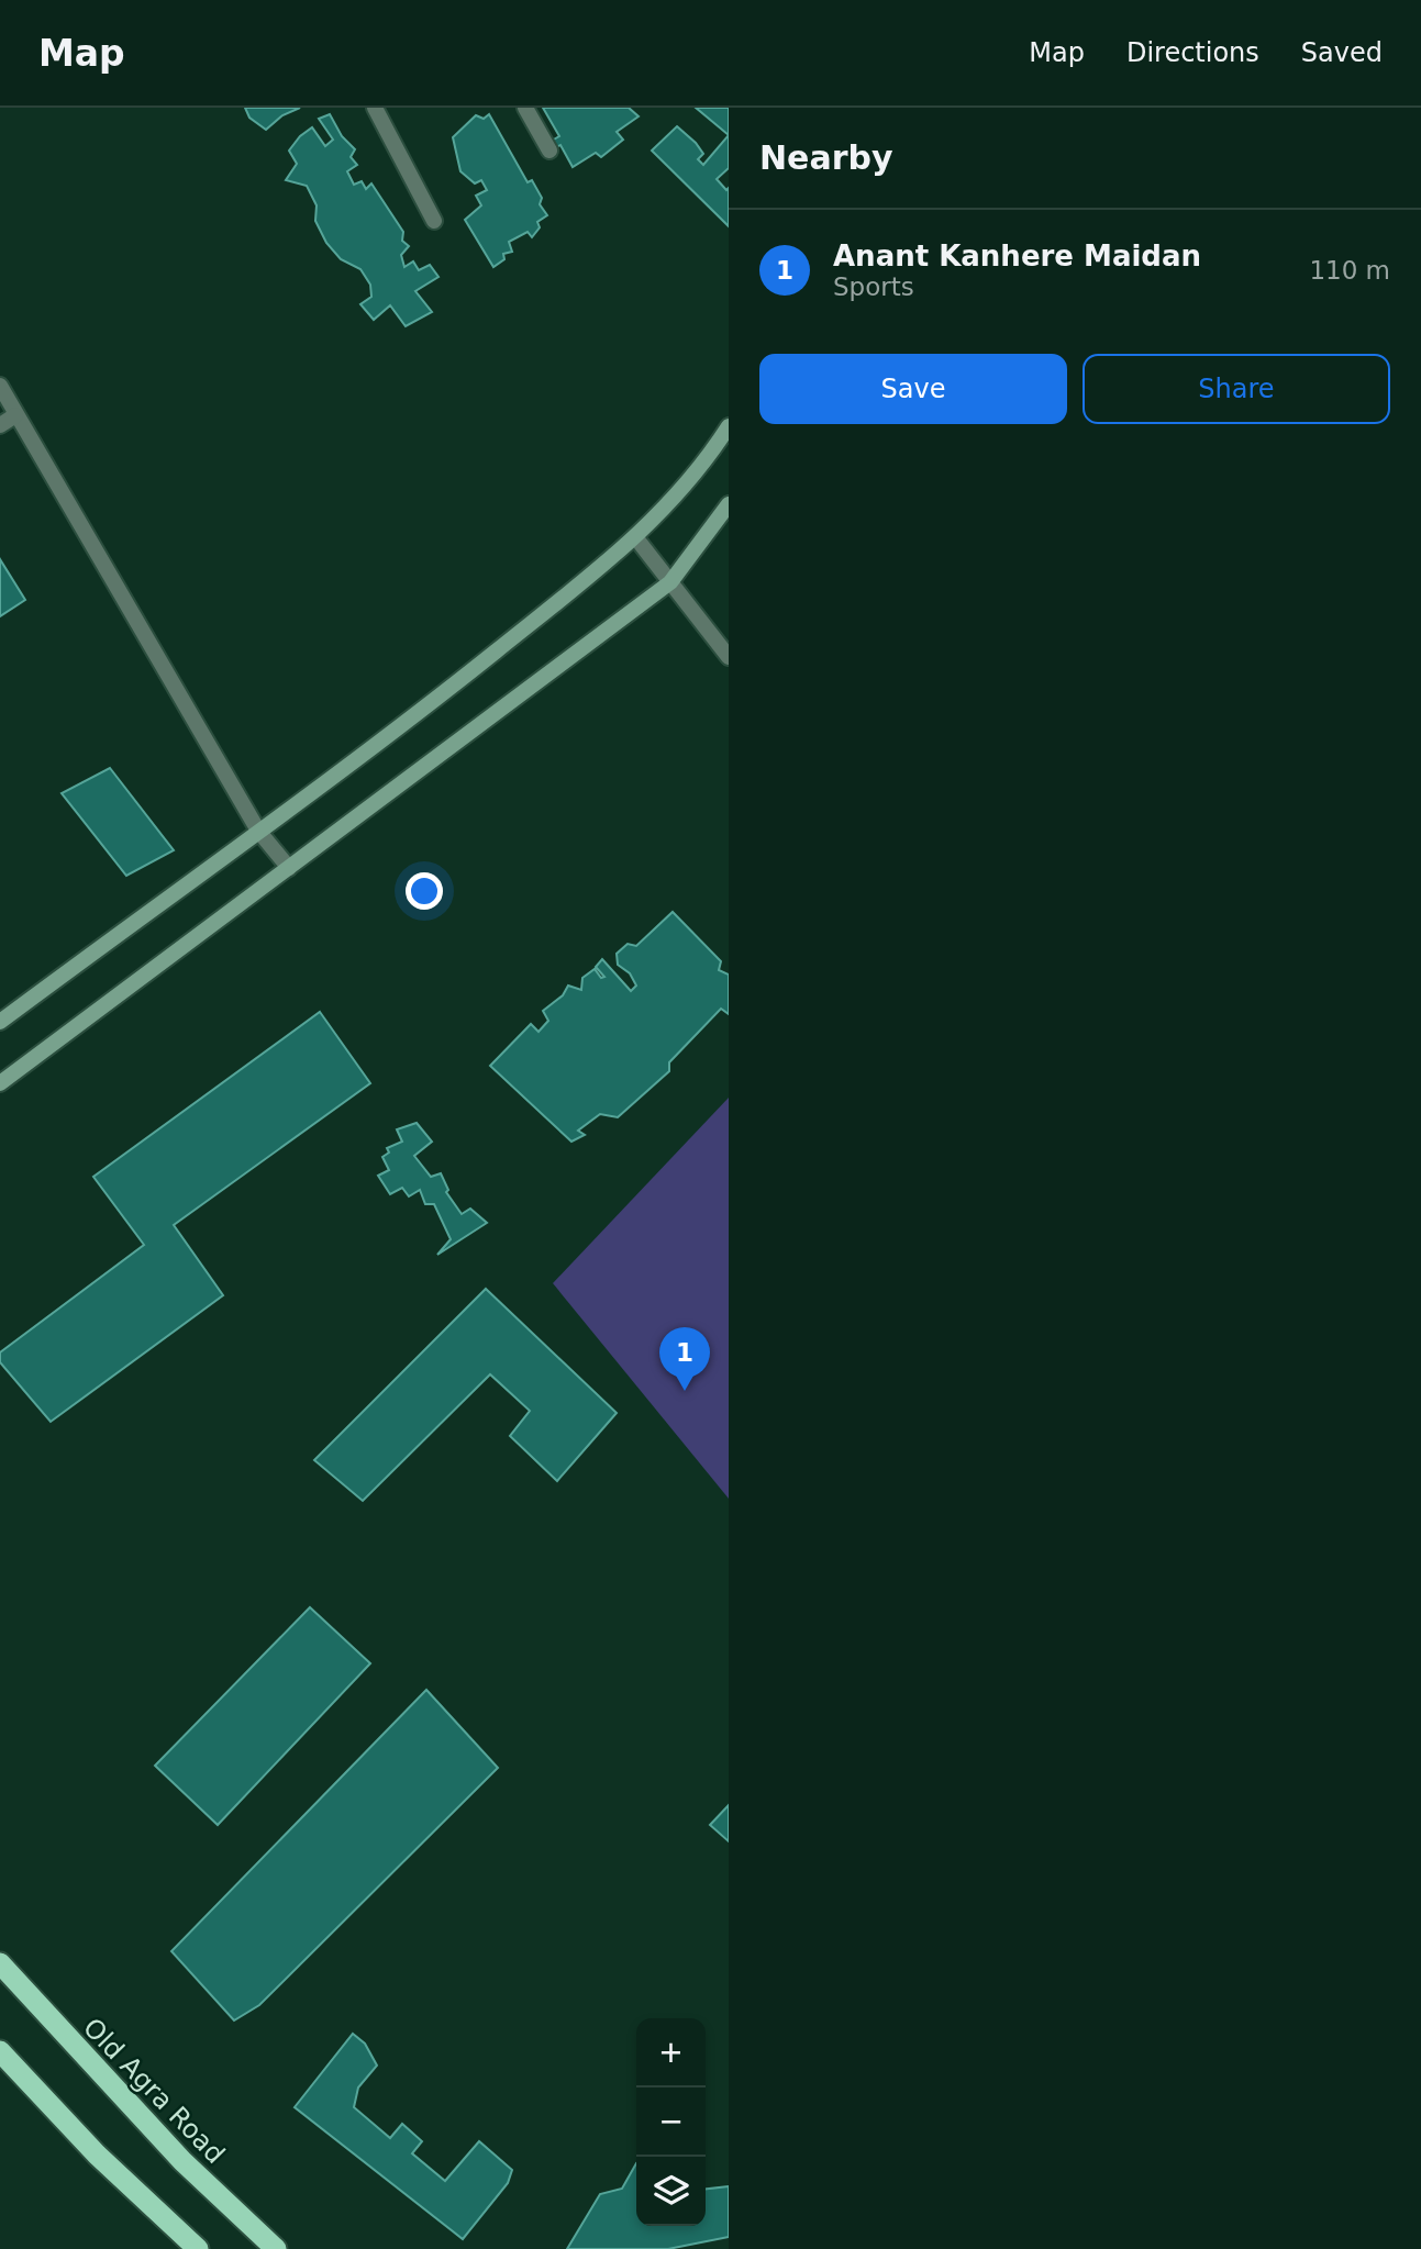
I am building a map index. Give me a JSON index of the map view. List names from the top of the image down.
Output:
{
  "streets": {
    "highway": ["Old Agra Road"]
  },
  "page": {
    "header": "Map",
    "nav": ["Map", "Directions", "Saved"],
    "heading": "Nearby",
    "list": [
      {
        "mark": "1",
        "name": "Anant Kanhere Maidan",
        "note": "Sports",
        "value": "110 m"
      }
    ],
    "buttons": ["Save", "Share"],
    "pins": "1",
    "map_buttons": ["+", "−"]
  }
}
